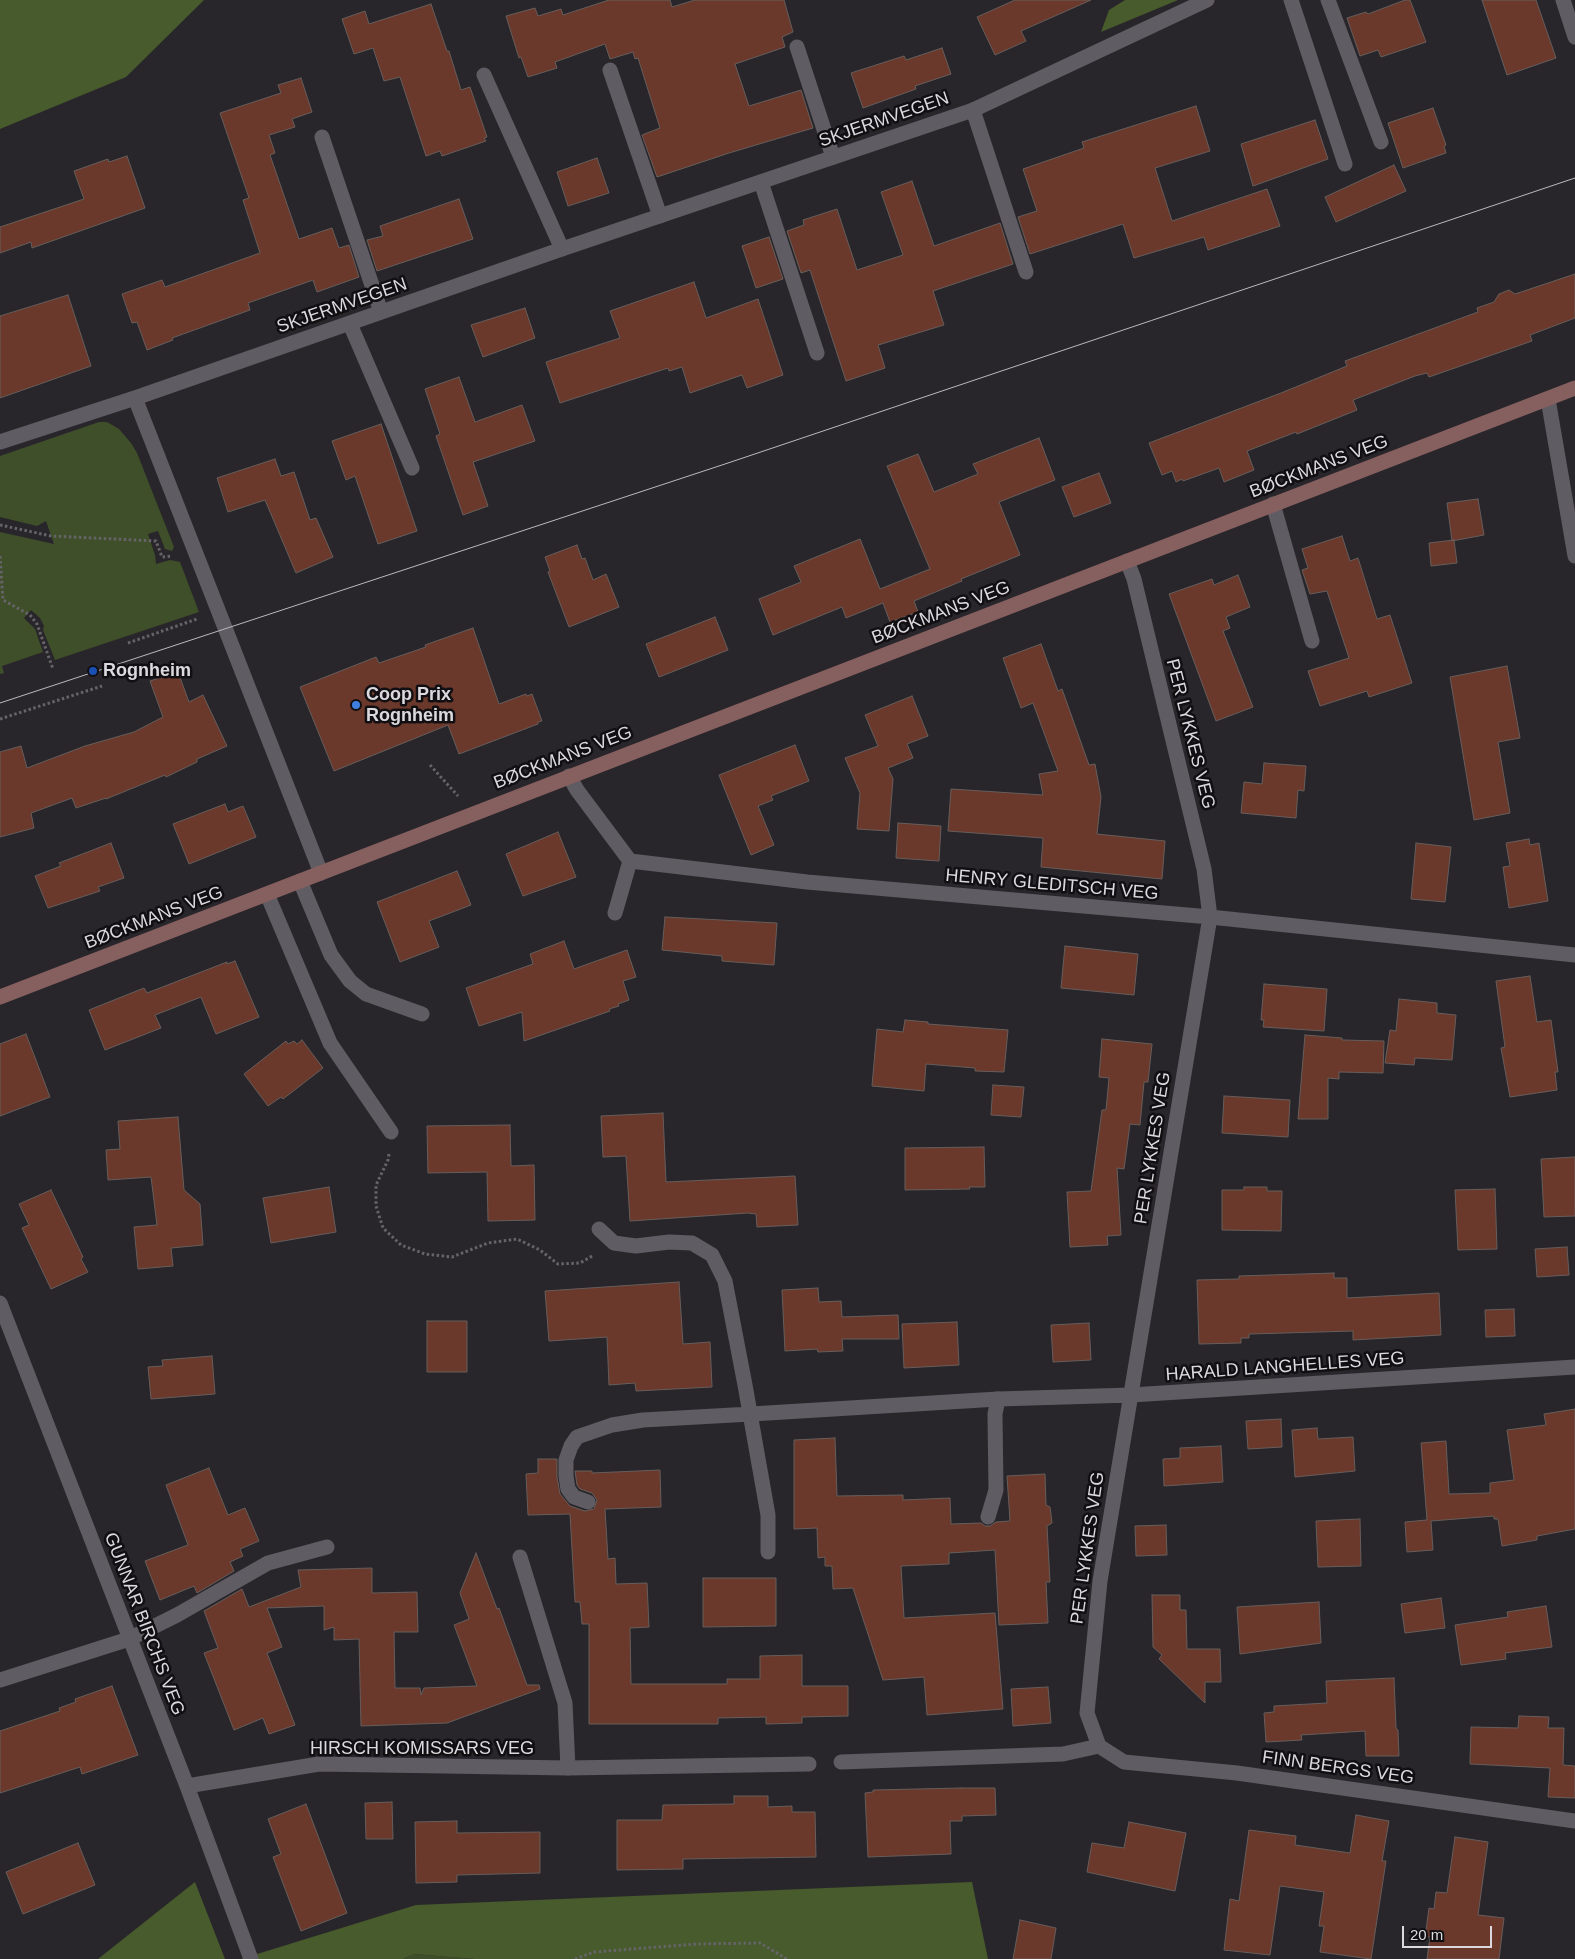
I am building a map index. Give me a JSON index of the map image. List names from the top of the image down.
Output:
{
  "streets": {
    "main road": ["BØCKMANS VEG"],
    "street": [
      "SKJERMVEGEN",
      "PER LYKKES VEG",
      "HENRY GLEDITSCH VEG",
      "HARALD LANGHELLES VEG",
      "GUNNAR BIRCHS VEG",
      "HIRSCH KOMISSARS VEG",
      "FINN BERGS VEG"
    ]
  },
  "crossings": [
    ["BØCKMANS VEG", "PER LYKKES VEG"],
    ["PER LYKKES VEG", "HENRY GLEDITSCH VEG"],
    ["PER LYKKES VEG", "HARALD LANGHELLES VEG"],
    ["PER LYKKES VEG", "FINN BERGS VEG"],
    ["GUNNAR BIRCHS VEG", "HIRSCH KOMISSARS VEG"]
  ],
  "places": ["Rognheim", "Coop Prix Rognheim"],
  "scale_bar": "20 m"
}
